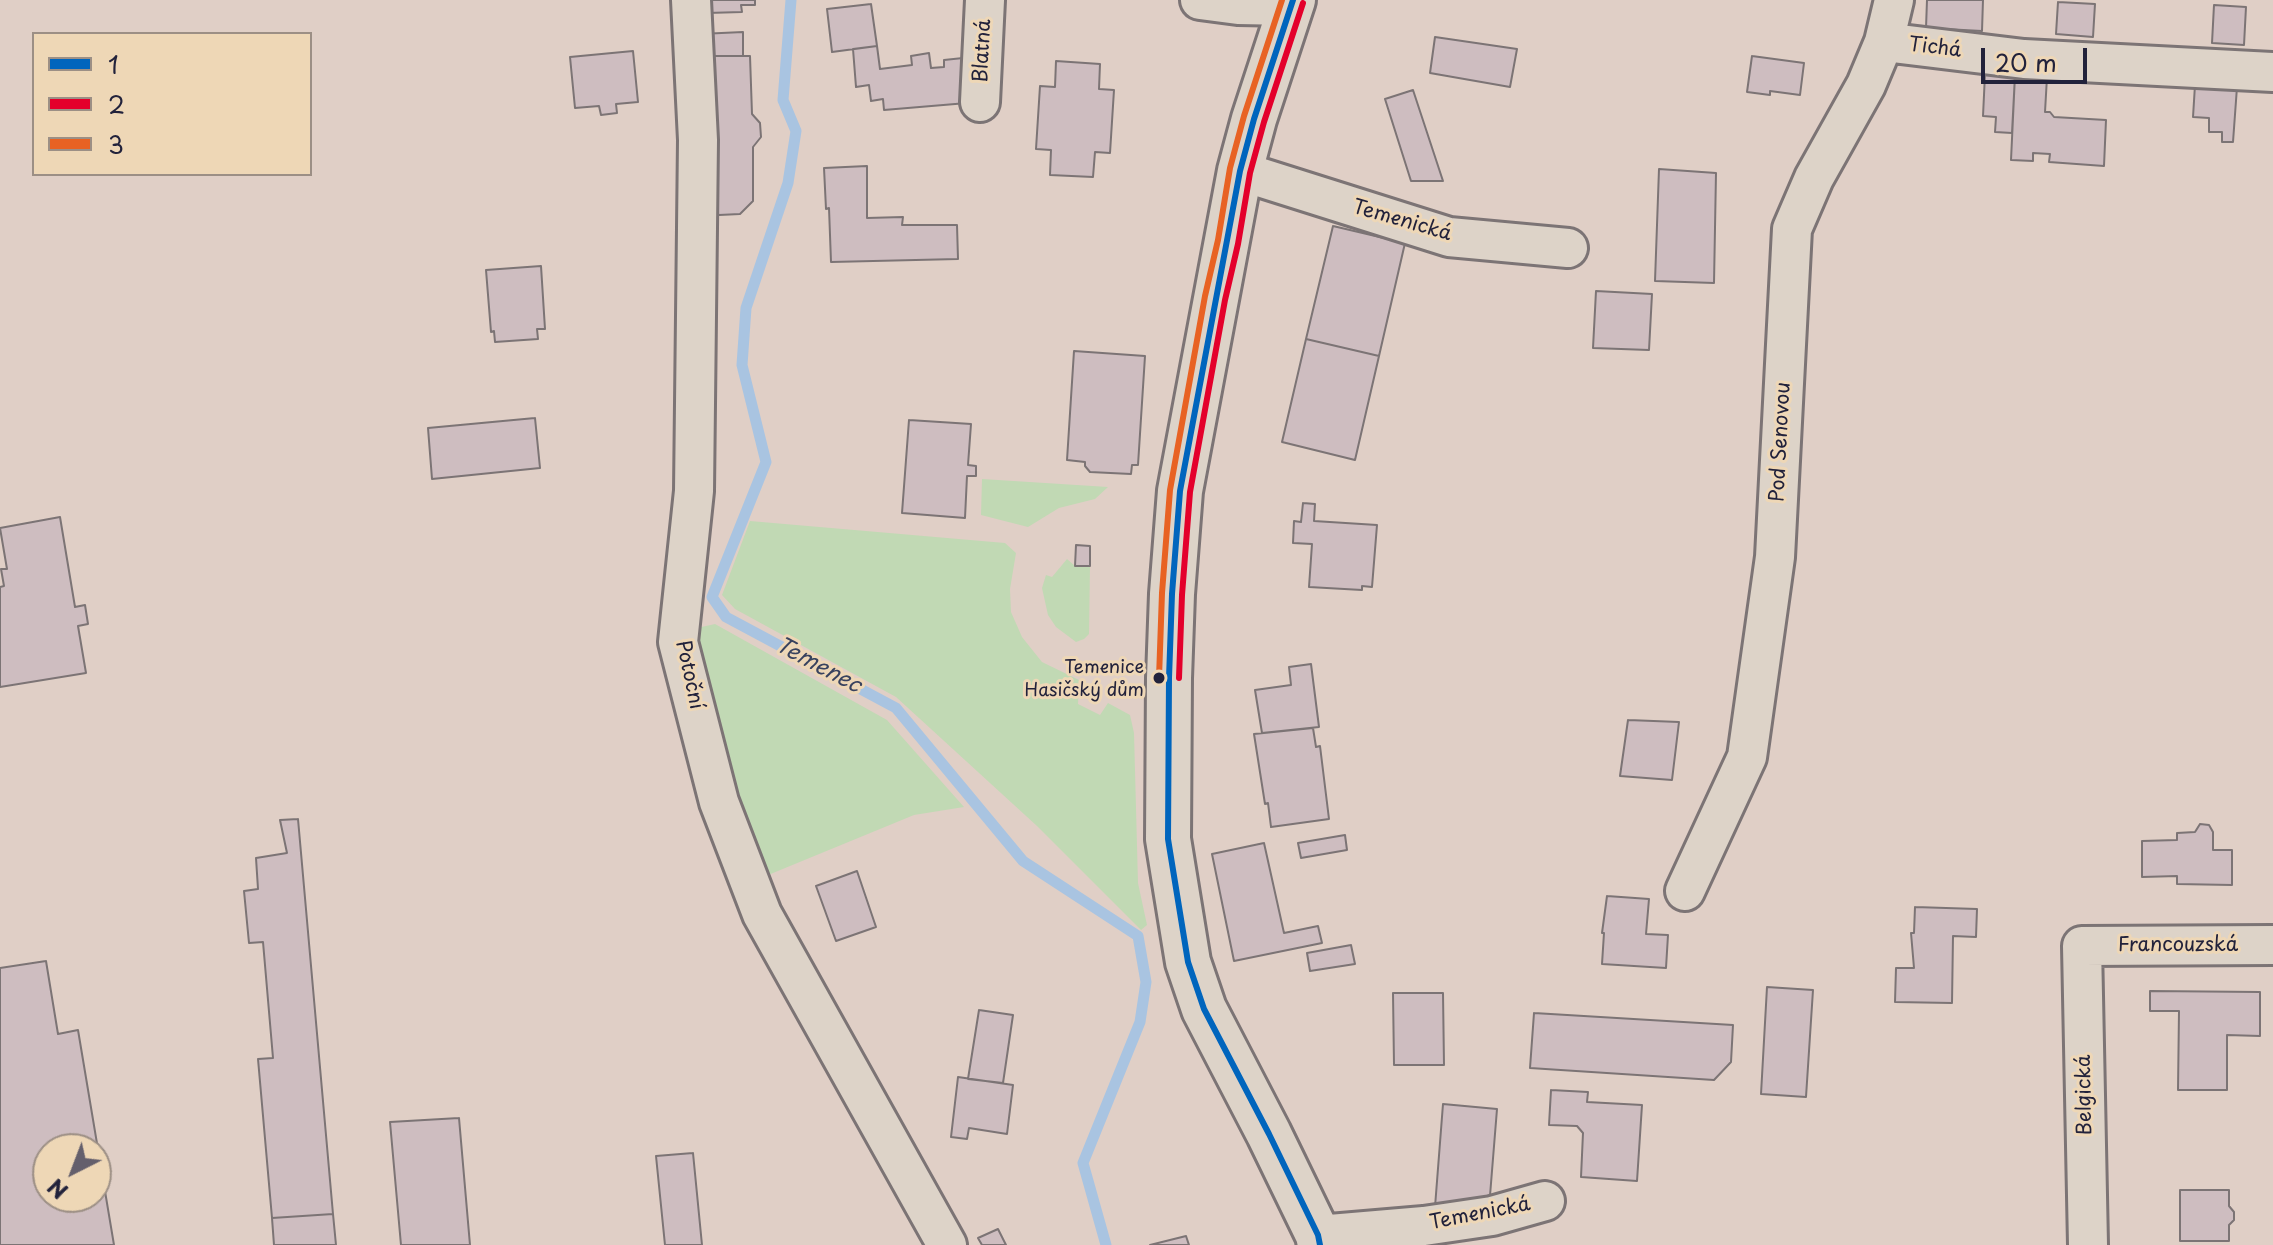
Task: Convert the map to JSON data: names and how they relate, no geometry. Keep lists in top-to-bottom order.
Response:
{
  "streets": {
    "street": [
      "Tichá",
      "Blatná",
      "Temenická",
      "Pod Senovou",
      "Potoční",
      "Francouzská",
      "Belgická"
    ]
  },
  "crossings": [
    ["Tichá", "Pod Senovou"],
    ["Francouzská", "Belgická"]
  ],
  "water": ["Temenec"],
  "places": ["Temenice Hasičský dům"],
  "lines": ["transit line 1", "transit line 3", "transit line 2"],
  "legend": ["1", "2", "3"],
  "scale_bar": "20 m",
  "north": "bottom left"
}
